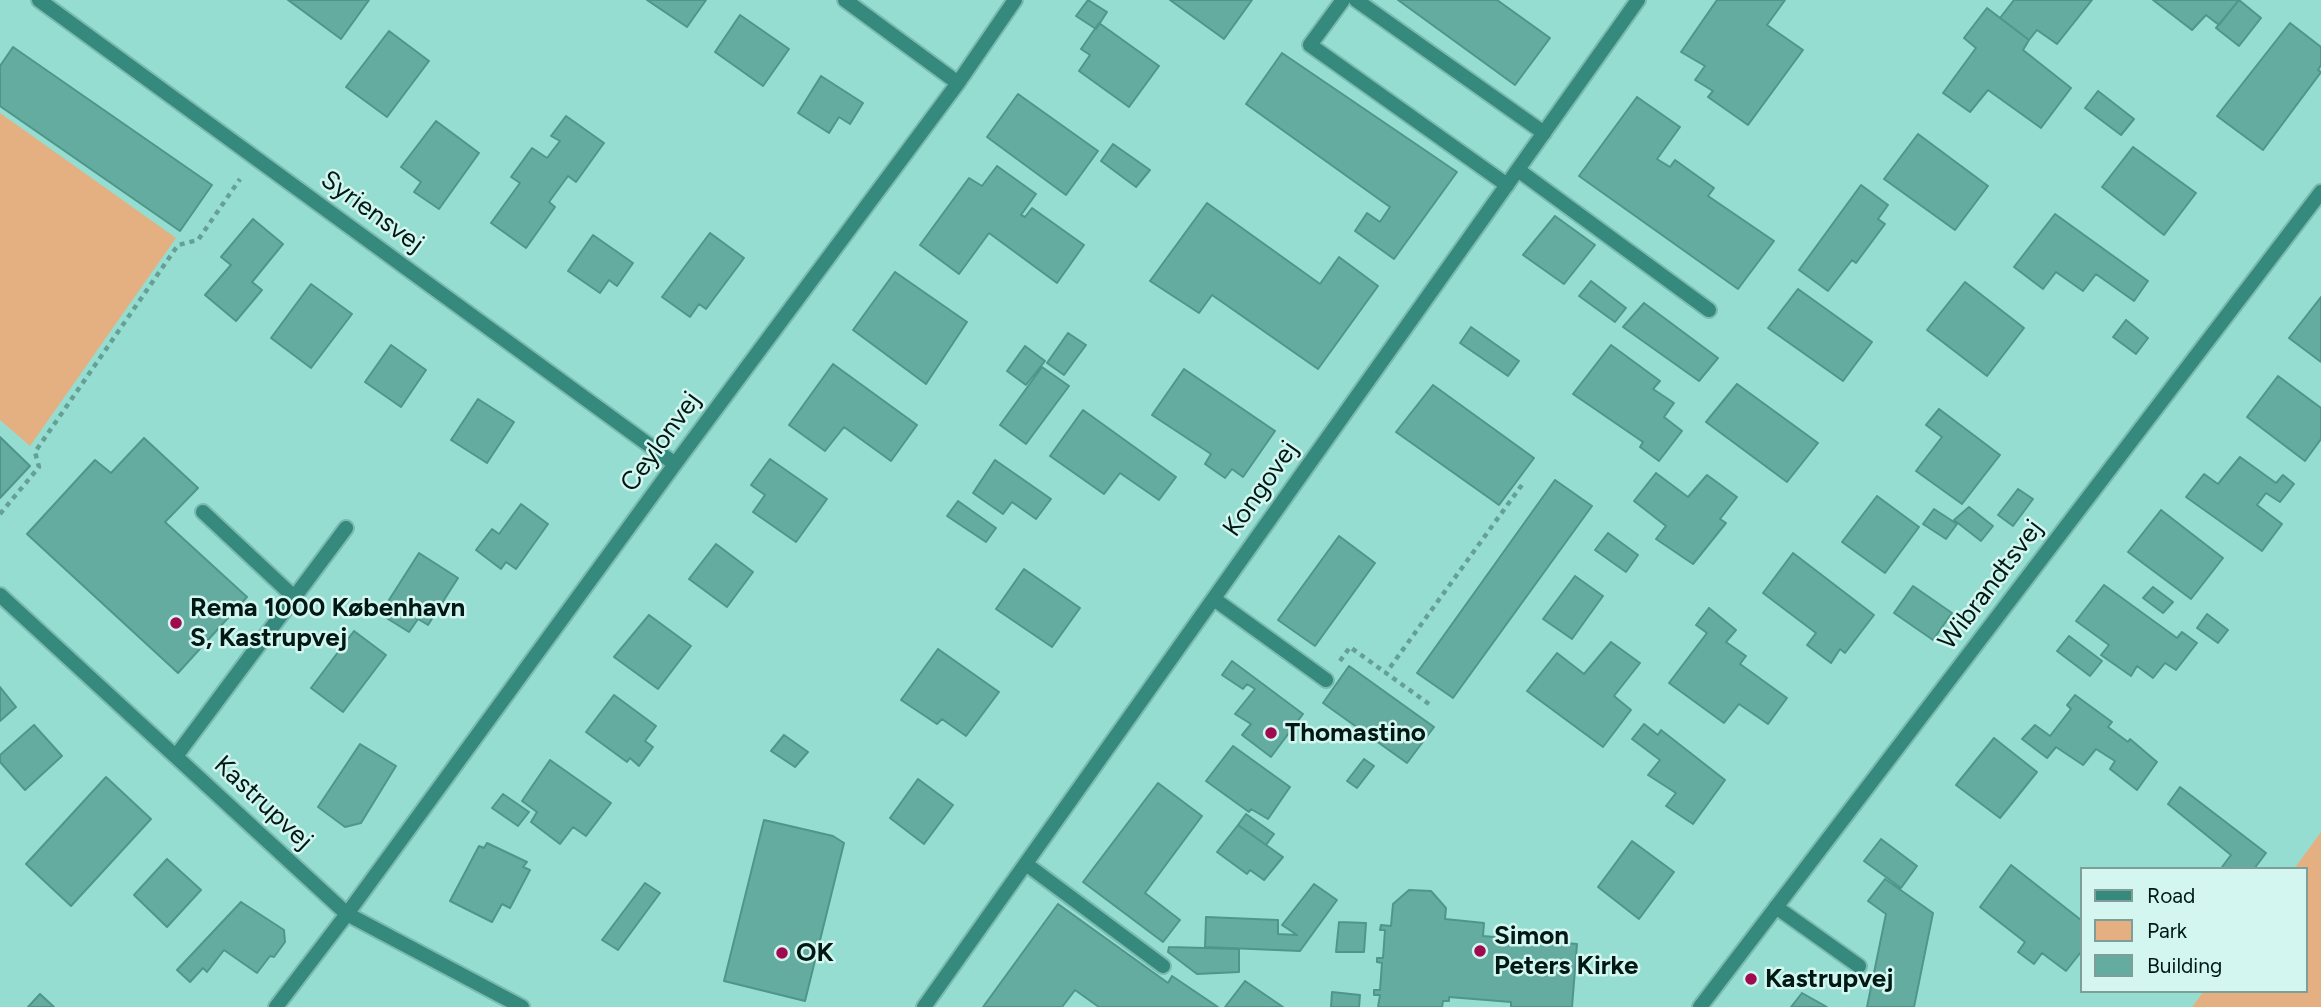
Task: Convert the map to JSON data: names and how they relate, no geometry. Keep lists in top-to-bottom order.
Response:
{
  "streets": {
    "street": [
      "Syriensvej",
      "Ceylonvej",
      "Kongovej",
      "Wibrandtsvej",
      "Kastrupvej"
    ]
  },
  "crossings": [
    ["Syriensvej", "Ceylonvej"],
    ["Ceylonvej", "Kastrupvej"]
  ],
  "places": [
    "Rema 1000 København S, Kastrupvej",
    "Thomastino",
    "Simon Peters Kirke",
    "OK",
    "Kastrupvej"
  ],
  "legend": ["Road", "Park", "Building"]
}
